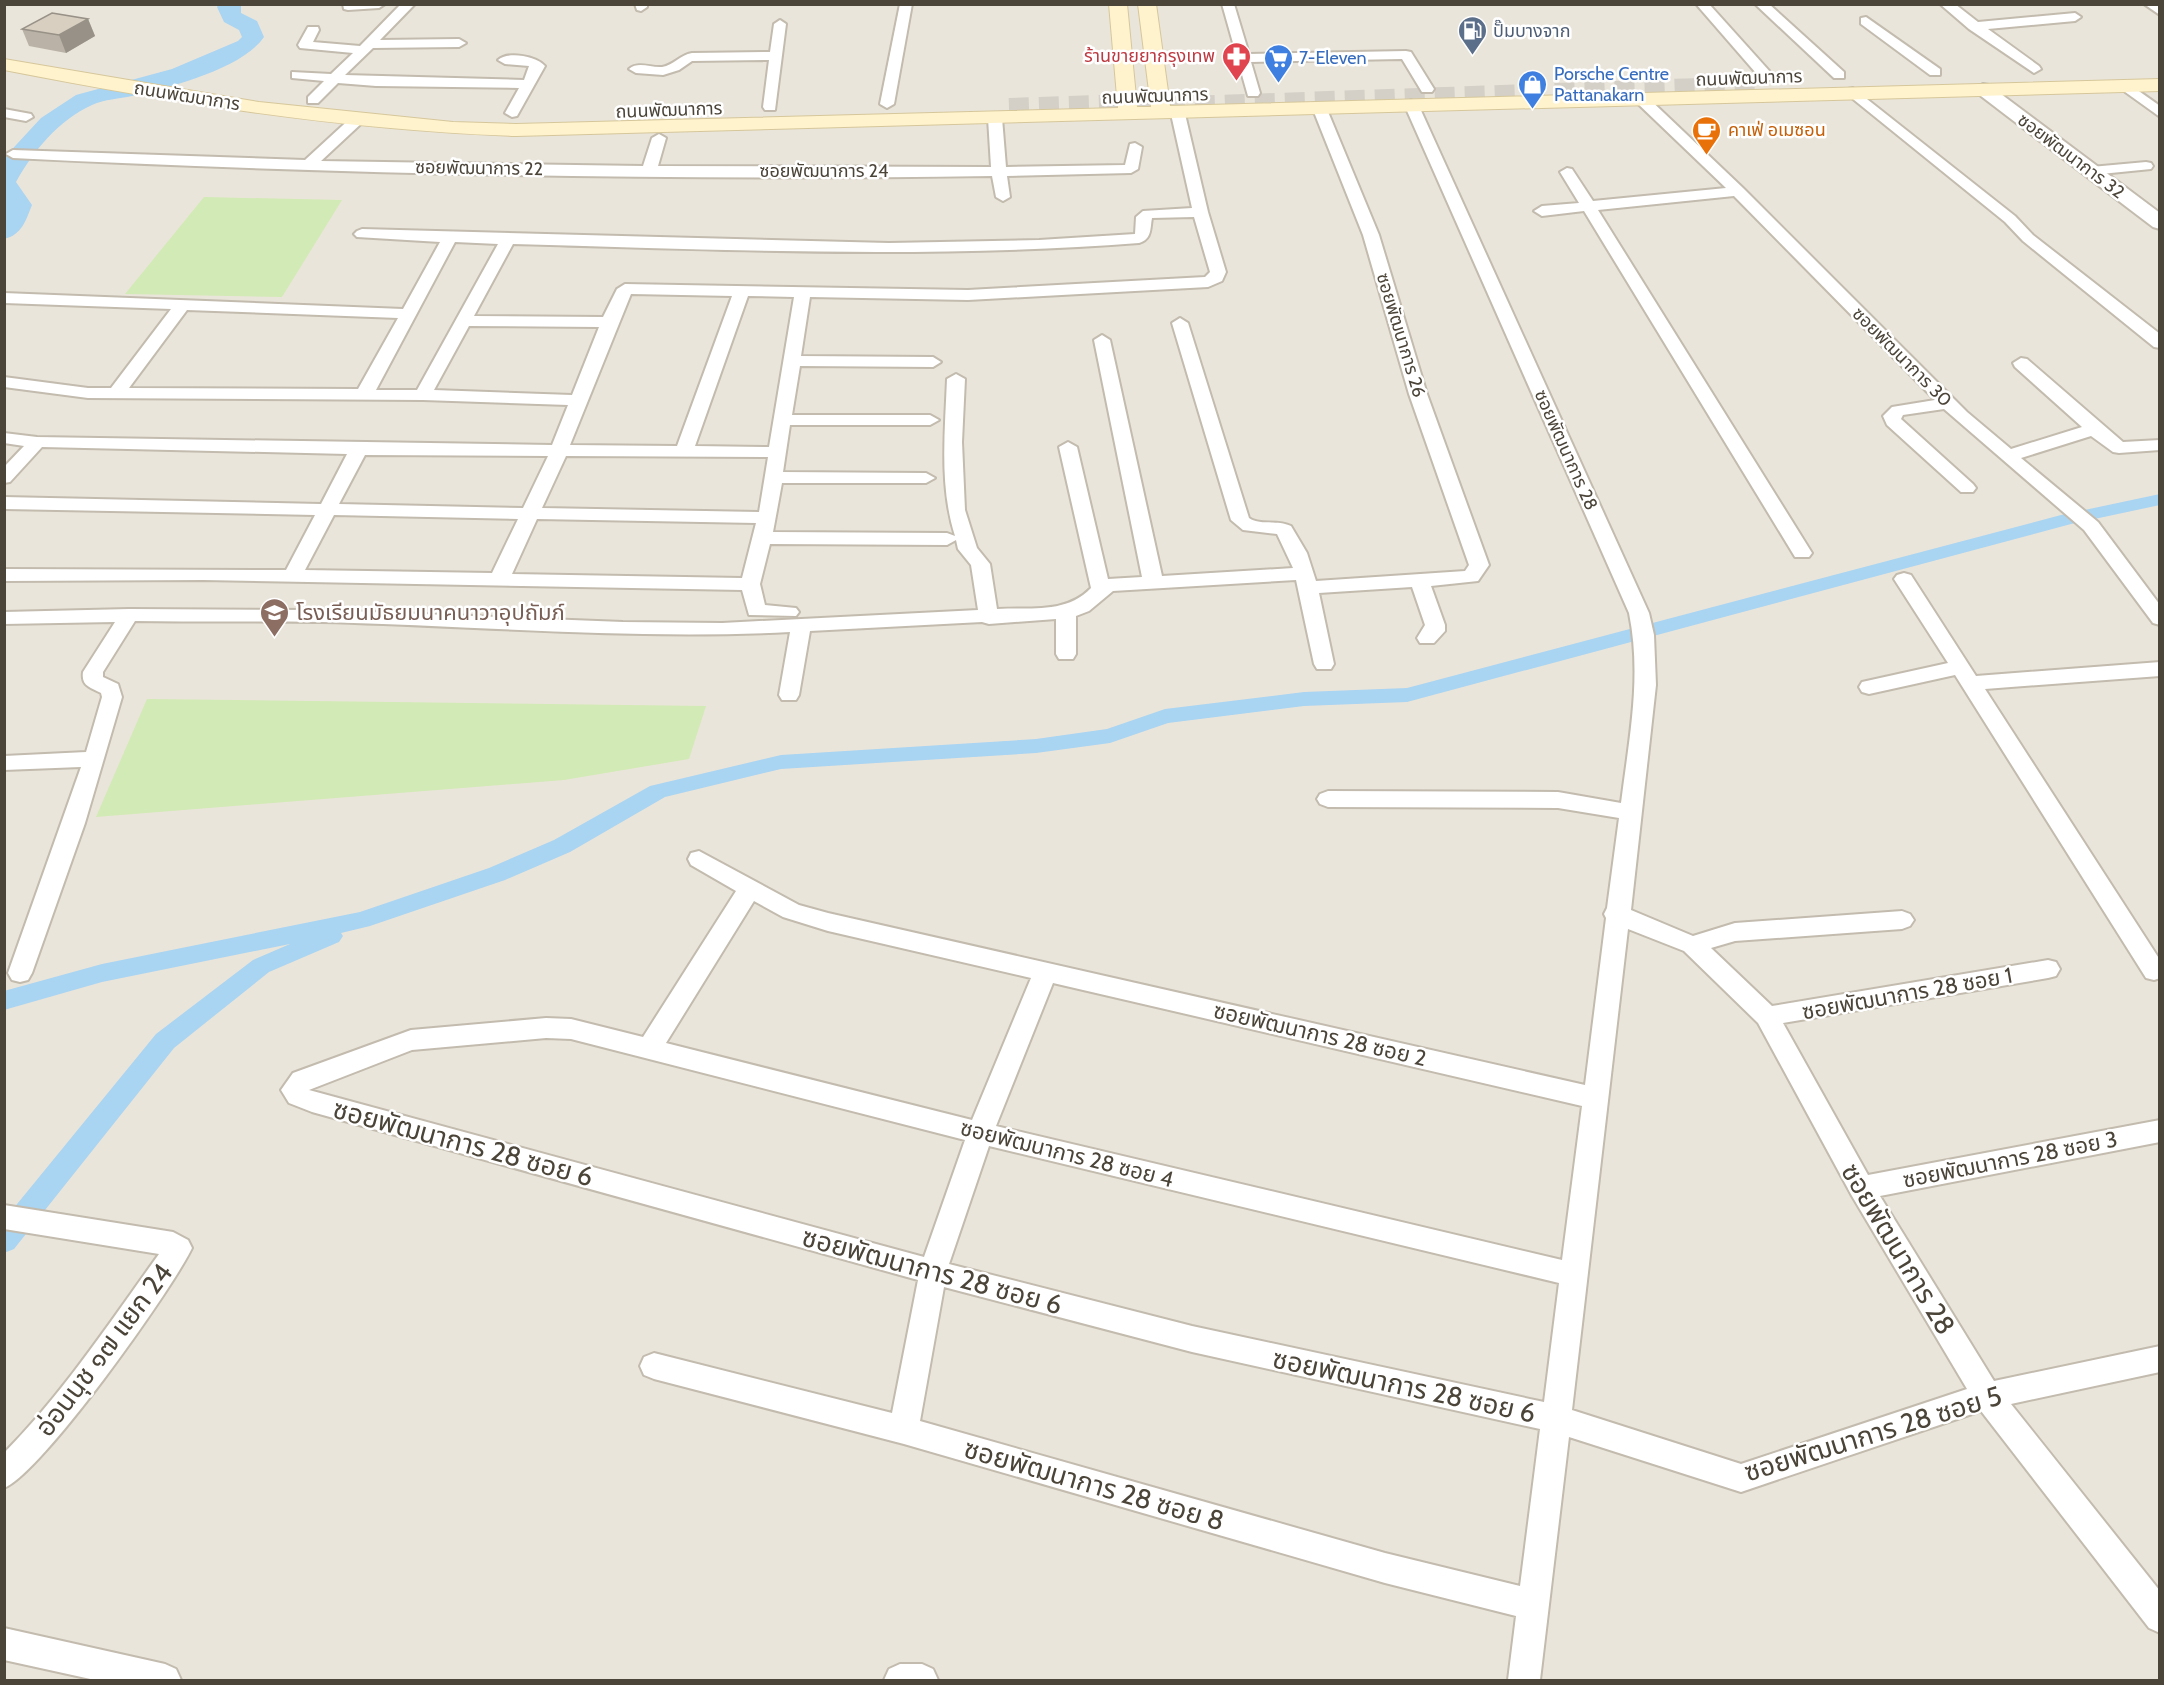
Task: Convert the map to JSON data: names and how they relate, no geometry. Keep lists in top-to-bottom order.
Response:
{
  "streets": {
    "main road": ["ถนนพัฒนาการ"],
    "street": [
      "ซอยพัฒนาการ 32",
      "ซอยพัฒนาการ 22",
      "ซอยพัฒนาการ 24",
      "ซอยพัฒนาการ 26",
      "ซอยพัฒนาการ 30",
      "ซอยพัฒนาการ 28",
      "ซอยพัฒนาการ 28 ซอย 1",
      "ซอยพัฒนาการ 28 ซอย 2",
      "ซอยพัฒนาการ 28 ซอย 6",
      "ซอยพัฒนาการ 28 ซอย 4",
      "ซอยพัฒนาการ 28 ซอย 3",
      "อ่อนนุช ๑๗ แยก 24",
      "ซอยพัฒนาการ 28 ซอย 5",
      "ซอยพัฒนาการ 28 ซอย 8"
    ]
  },
  "crossings": [
    ["ถนนพัฒนาการ", "ซอยพัฒนาการ 32"],
    ["ถนนพัฒนาการ", "ซอยพัฒนาการ 26"],
    ["ถนนพัฒนาการ", "ซอยพัฒนาการ 30"],
    ["ถนนพัฒนาการ", "ซอยพัฒนาการ 28"],
    ["ซอยพัฒนาการ 22", "ซอยพัฒนาการ 24"],
    ["ซอยพัฒนาการ 28", "ซอยพัฒนาการ 28 ซอย 1"],
    ["ซอยพัฒนาการ 28", "ซอยพัฒนาการ 28 ซอย 2"],
    ["ซอยพัฒนาการ 28", "ซอยพัฒนาการ 28 ซอย 6"],
    ["ซอยพัฒนาการ 28", "ซอยพัฒนาการ 28 ซอย 4"],
    ["ซอยพัฒนาการ 28", "ซอยพัฒนาการ 28 ซอย 3"],
    ["ซอยพัฒนาการ 28", "ซอยพัฒนาการ 28 ซอย 5"],
    ["ซอยพัฒนาการ 28", "ซอยพัฒนาการ 28 ซอย 8"],
    ["ซอยพัฒนาการ 28 ซอย 6", "ซอยพัฒนาการ 28 ซอย 4"],
    ["ซอยพัฒนาการ 28 ซอย 6", "ซอยพัฒนาการ 28 ซอย 5"]
  ],
  "places": {
    "fuel station": ["ปั๊มบางจาก"],
    "pharmacy": ["ร้านขายยากรุงเทพ"],
    "supermarket": ["7-Eleven"],
    "shop": ["Porsche Centre Pattanakarn"],
    "cafe": ["คาเฟ่ อเมซอน"],
    "school or university": ["โรงเรียนมัธยมนาคนาวาอุปถัมภ์"]
  }
}
